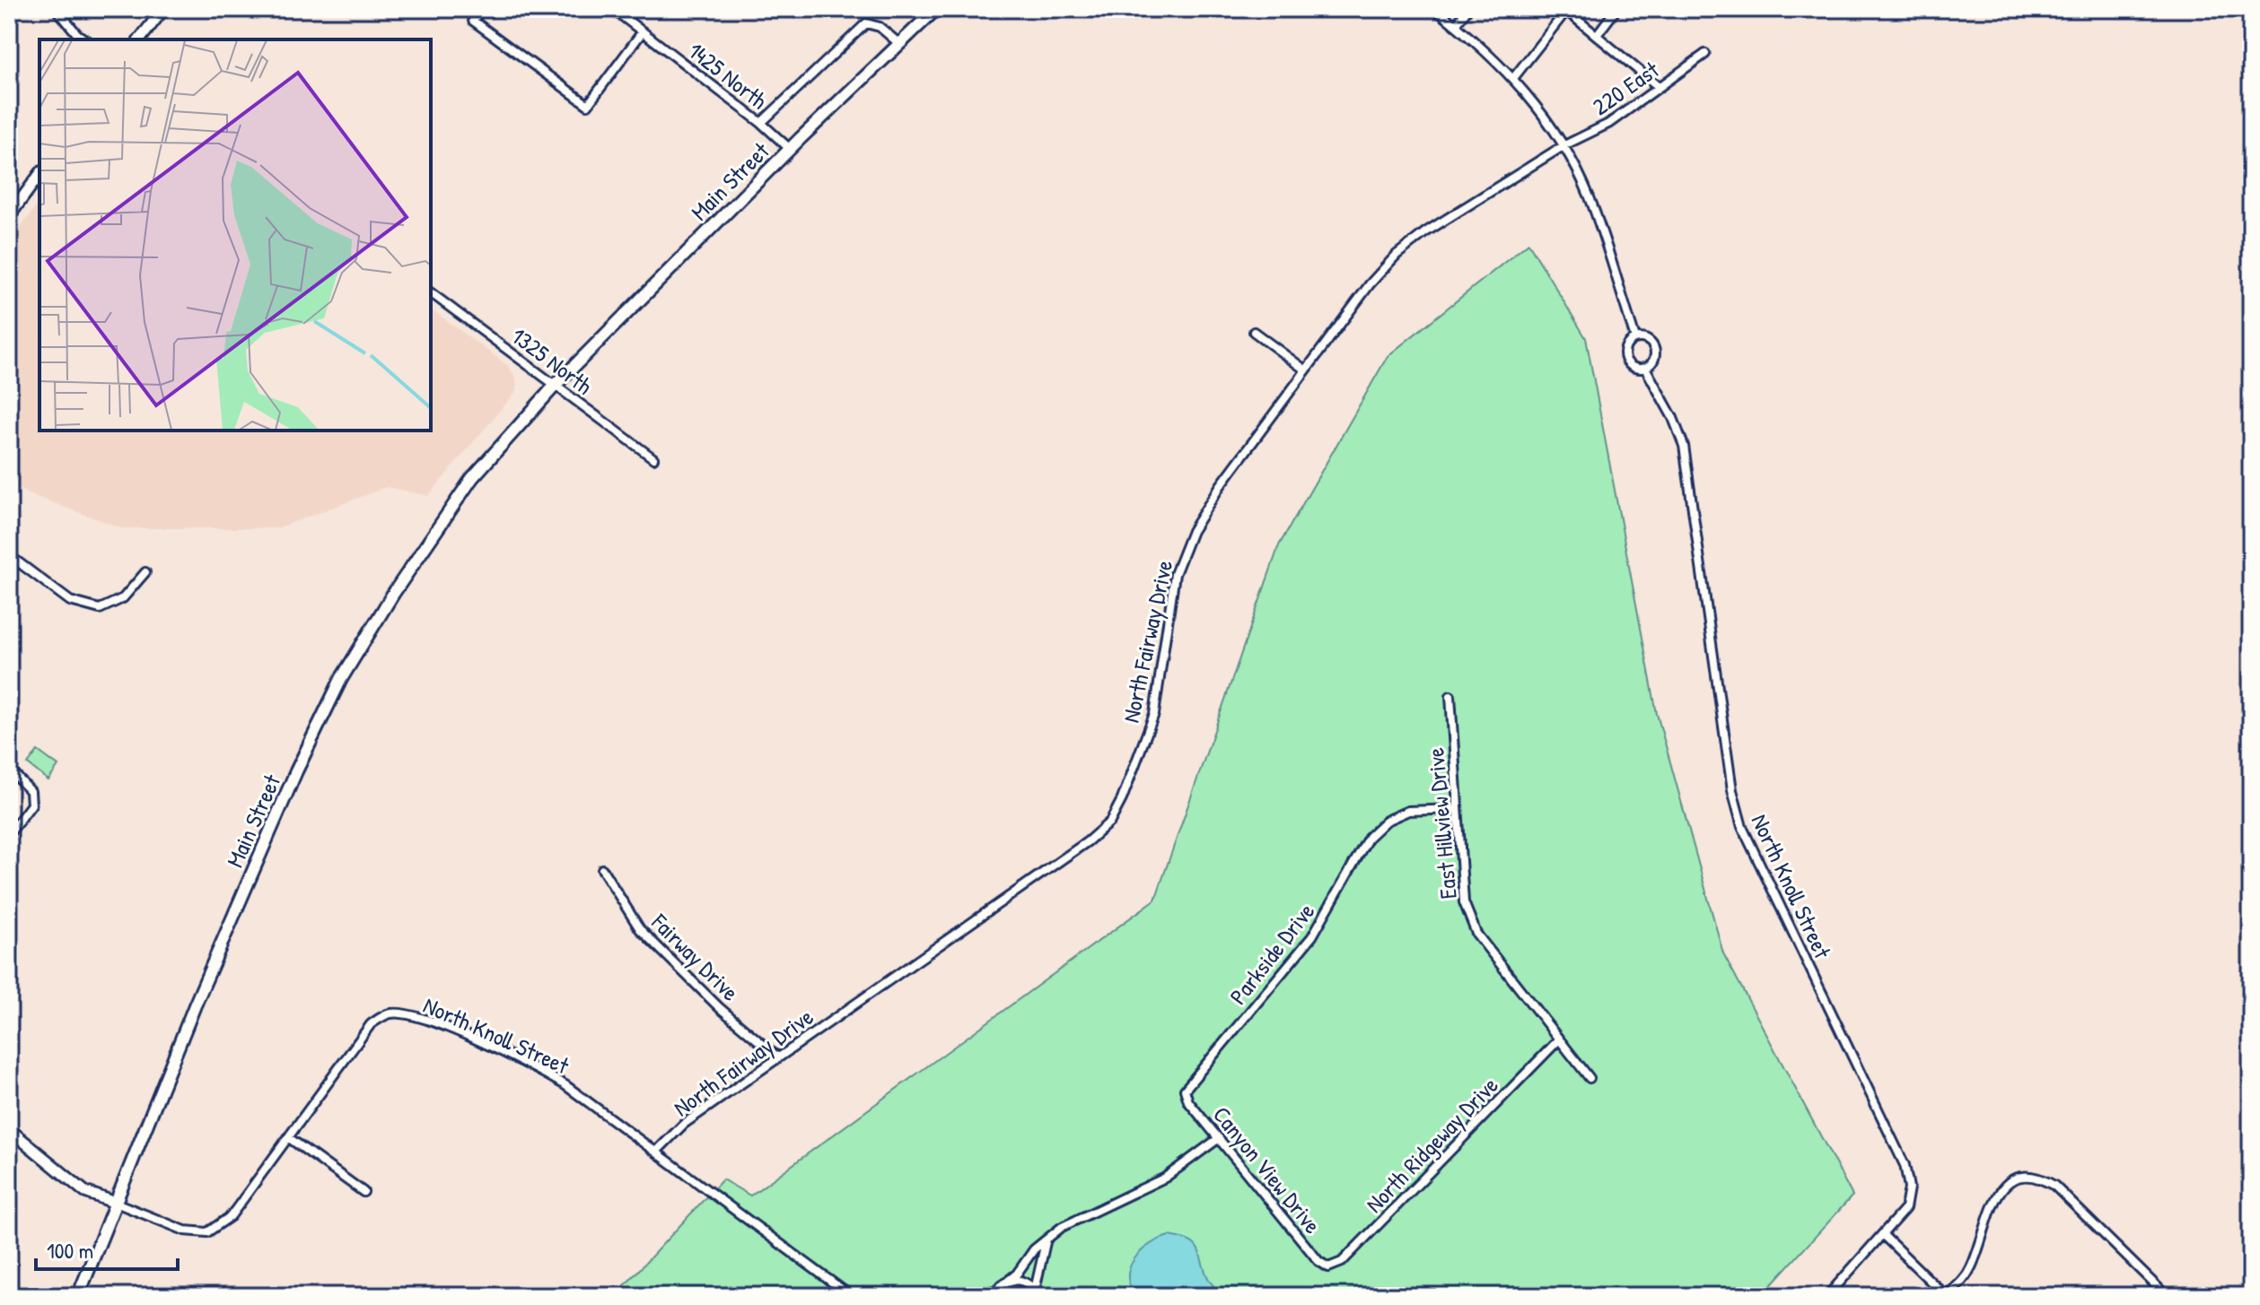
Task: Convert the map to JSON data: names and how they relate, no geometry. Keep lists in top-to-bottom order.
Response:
{
  "streets": {
    "main road": ["Main Street"],
    "street": [
      "1425 North",
      "220 East",
      "1325 North",
      "North Fairway Drive",
      "East Hillview Drive",
      "North Knoll Street",
      "Parkside Drive",
      "Fairway Drive",
      "North Ridgeway Drive",
      "Canyon View Drive"
    ]
  },
  "crossings": [
    ["1425 North", "Main Street"],
    ["220 East", "North Fairway Drive"],
    ["220 East", "North Knoll Street"],
    ["Main Street", "1325 North"],
    ["Main Street", "North Knoll Street"],
    ["North Fairway Drive", "North Knoll Street"],
    ["North Fairway Drive", "Fairway Drive"],
    ["East Hillview Drive", "Parkside Drive"],
    ["East Hillview Drive", "North Ridgeway Drive"],
    ["Parkside Drive", "Canyon View Drive"],
    ["North Ridgeway Drive", "Canyon View Drive"]
  ],
  "scale_bar": "100 m"
}
